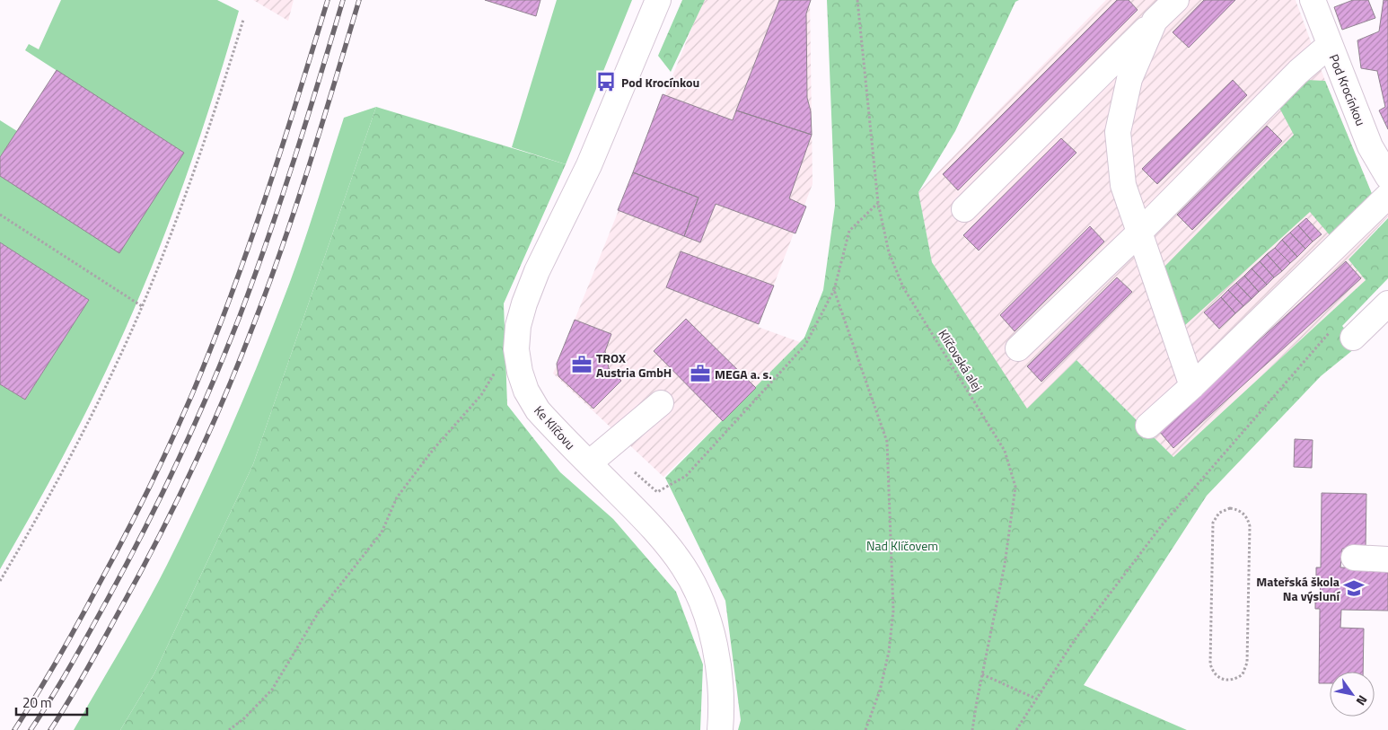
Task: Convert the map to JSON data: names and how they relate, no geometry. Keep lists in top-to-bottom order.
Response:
{
  "streets": {
    "street": ["Pod Krocínkou", "Ke Klíčovu"],
    "path": ["Klíčovská alej"]
  },
  "parks": ["Nad Klíčovem"],
  "places": {
    "bus stop": ["Pod Krocínkou"],
    "office": ["TROX Austria GmbH", "MEGA a. s."],
    "school or university": ["Mateřská škola Na výsluní"]
  },
  "scale_bar": "20 m",
  "north": "bottom right"
}
